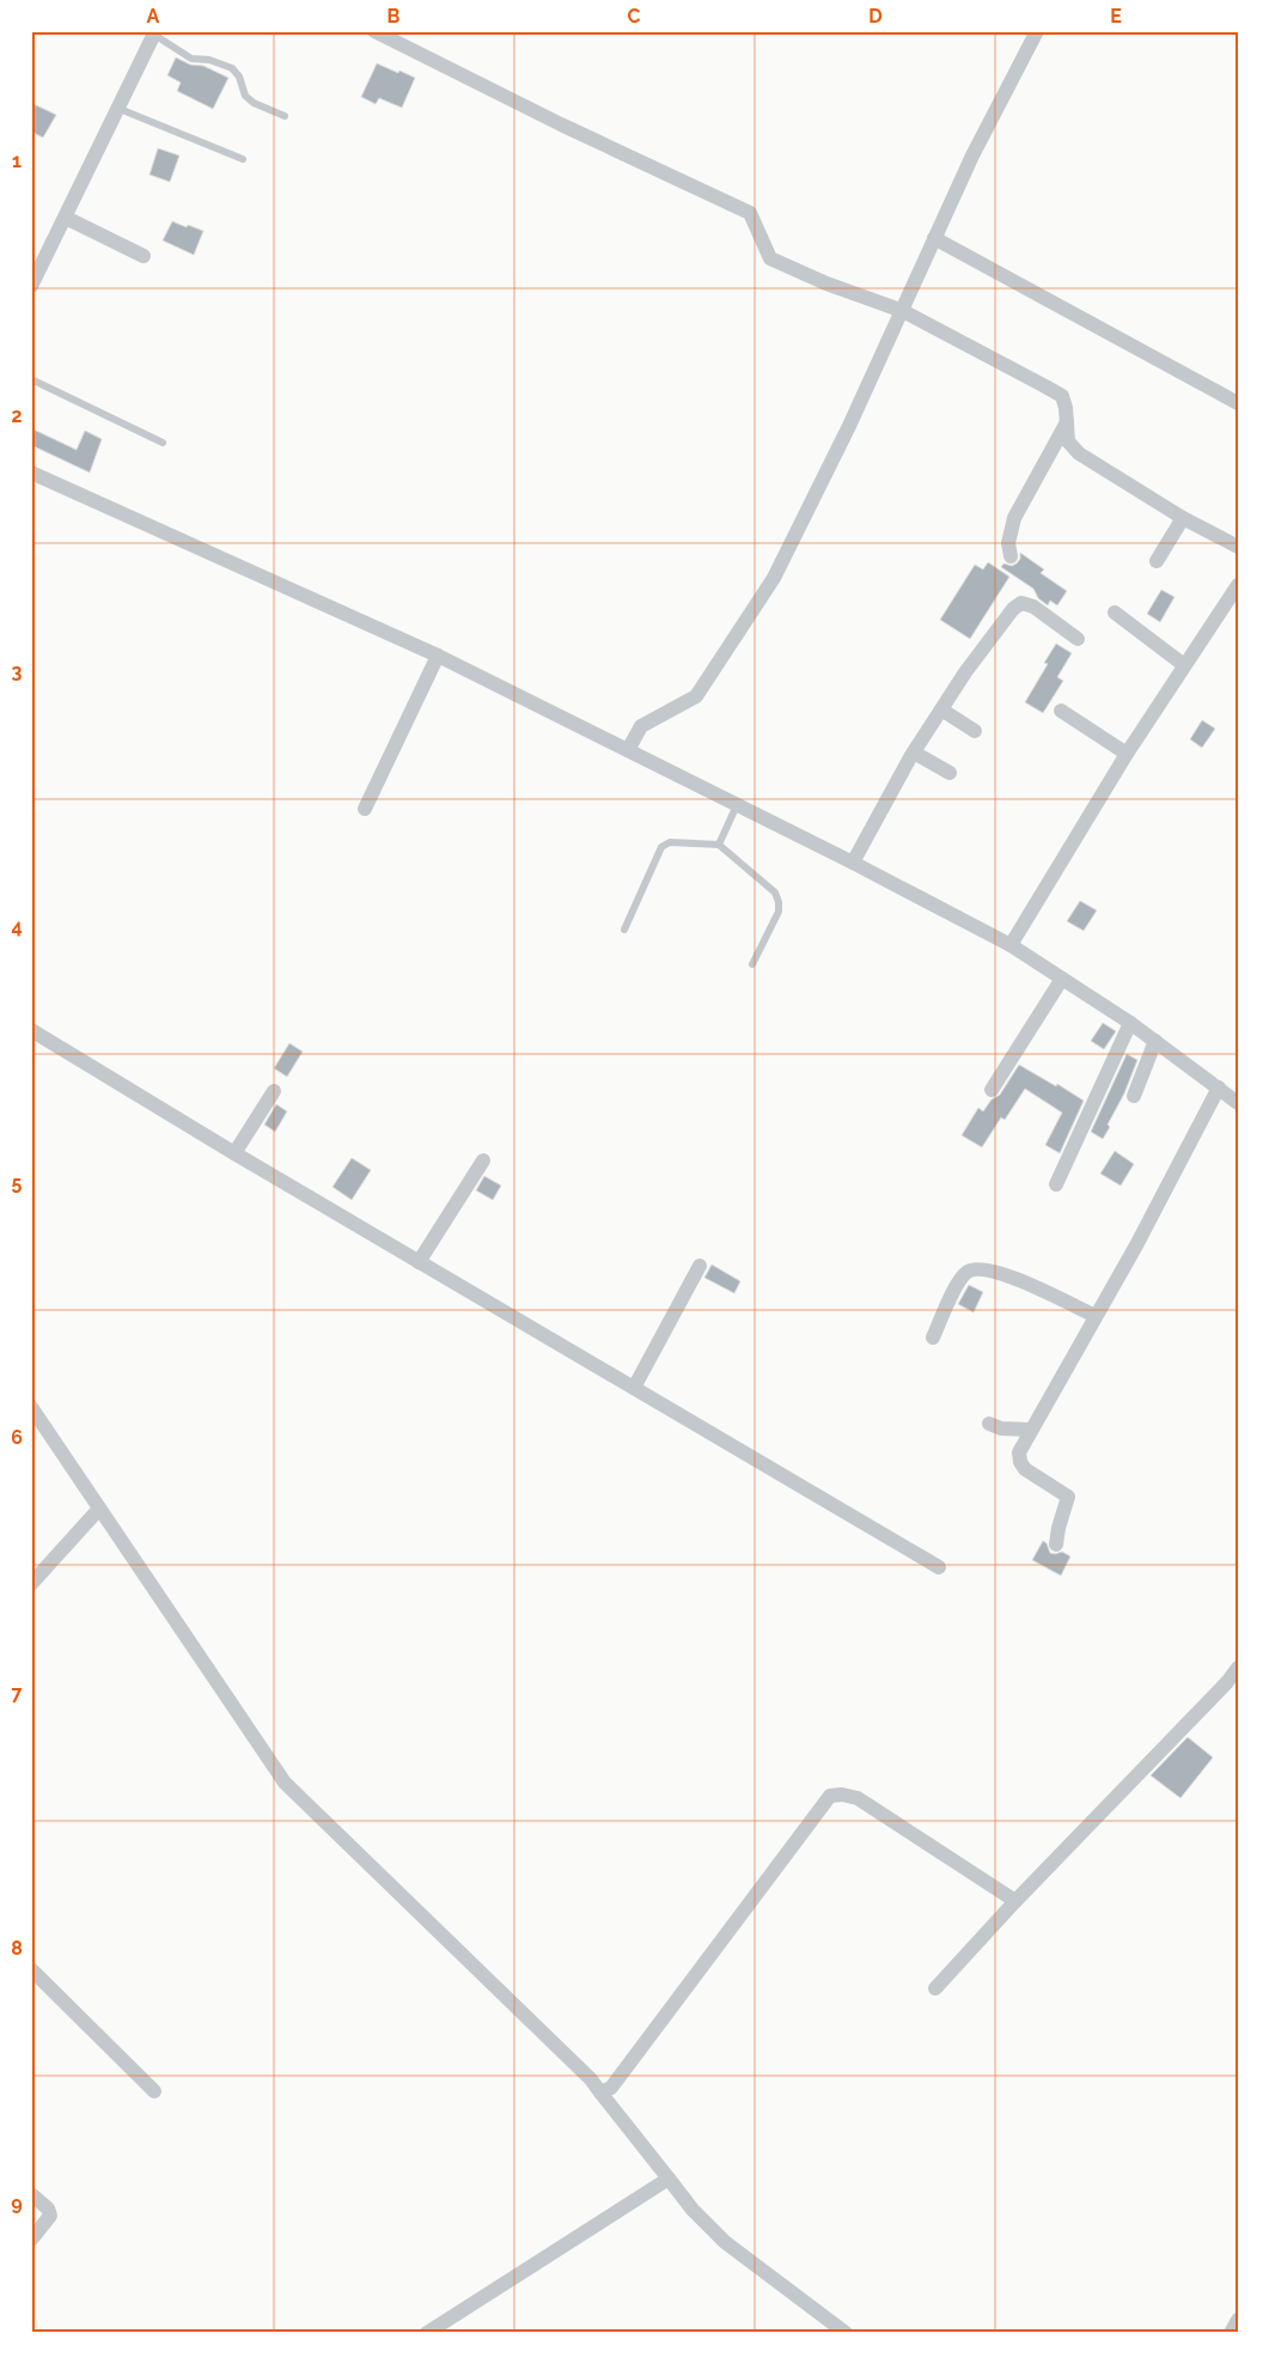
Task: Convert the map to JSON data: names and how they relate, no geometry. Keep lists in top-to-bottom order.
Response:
{
  "grid": {
    "columns": [
      "A",
      "B",
      "C",
      "D",
      "E"
    ],
    "rows": [
      "1",
      "2",
      "3",
      "4",
      "5",
      "6",
      "7",
      "8",
      "9"
    ]
  }
}
